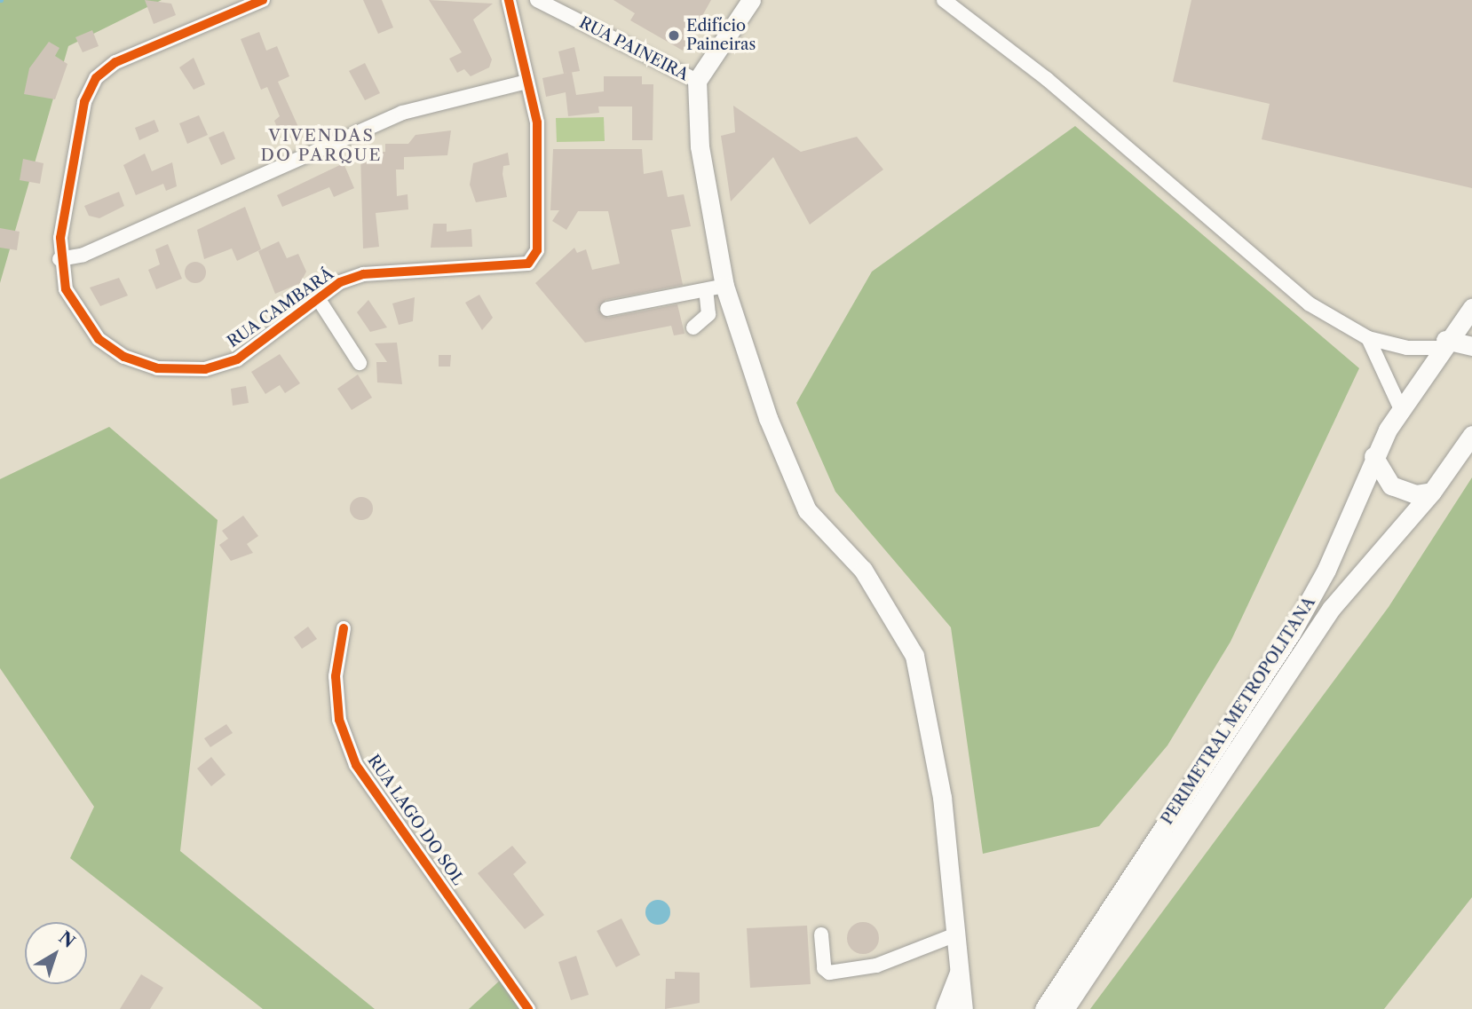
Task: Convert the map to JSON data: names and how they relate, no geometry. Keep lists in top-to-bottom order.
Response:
{
  "streets": {
    "main road": ["PERIMETRAL METROPOLITANA"],
    "street": ["RUA PAINEIRA", "RUA CAMBARÁ", "RUA LAGO DO SOL"]
  },
  "districts": ["VIVENDAS DO PARQUE"],
  "places": ["Edifício Paineiras"],
  "north": "top right"
}
